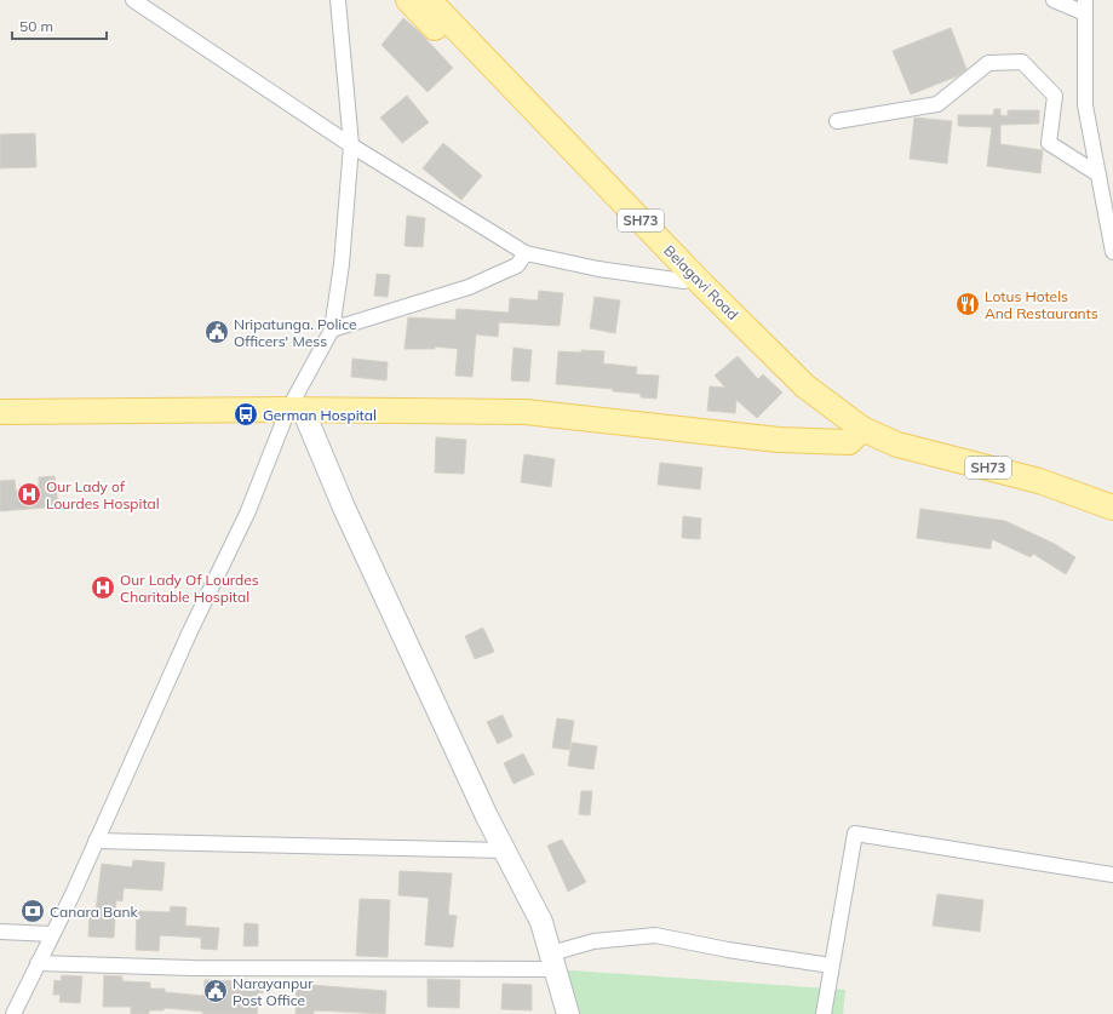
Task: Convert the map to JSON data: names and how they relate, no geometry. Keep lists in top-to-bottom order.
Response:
{
  "streets": {
    "main road": ["SH73", "Belagavi Road"]
  },
  "crossings": [
    ["SH73", "Belagavi Road"]
  ],
  "places": {
    "restaurant": ["Lotus Hotels And Restaurants"],
    "public building": ["Nripatunga. Police Officers' Mess", "Narayanpur Post Office"],
    "bus stop": ["German Hospital"],
    "hospital": ["Our Lady of Lourdes Hospital", "Our Lady Of Lourdes Charitable Hospital"],
    "bank": ["Canara Bank"]
  },
  "scale_bar": "50 m"
}
